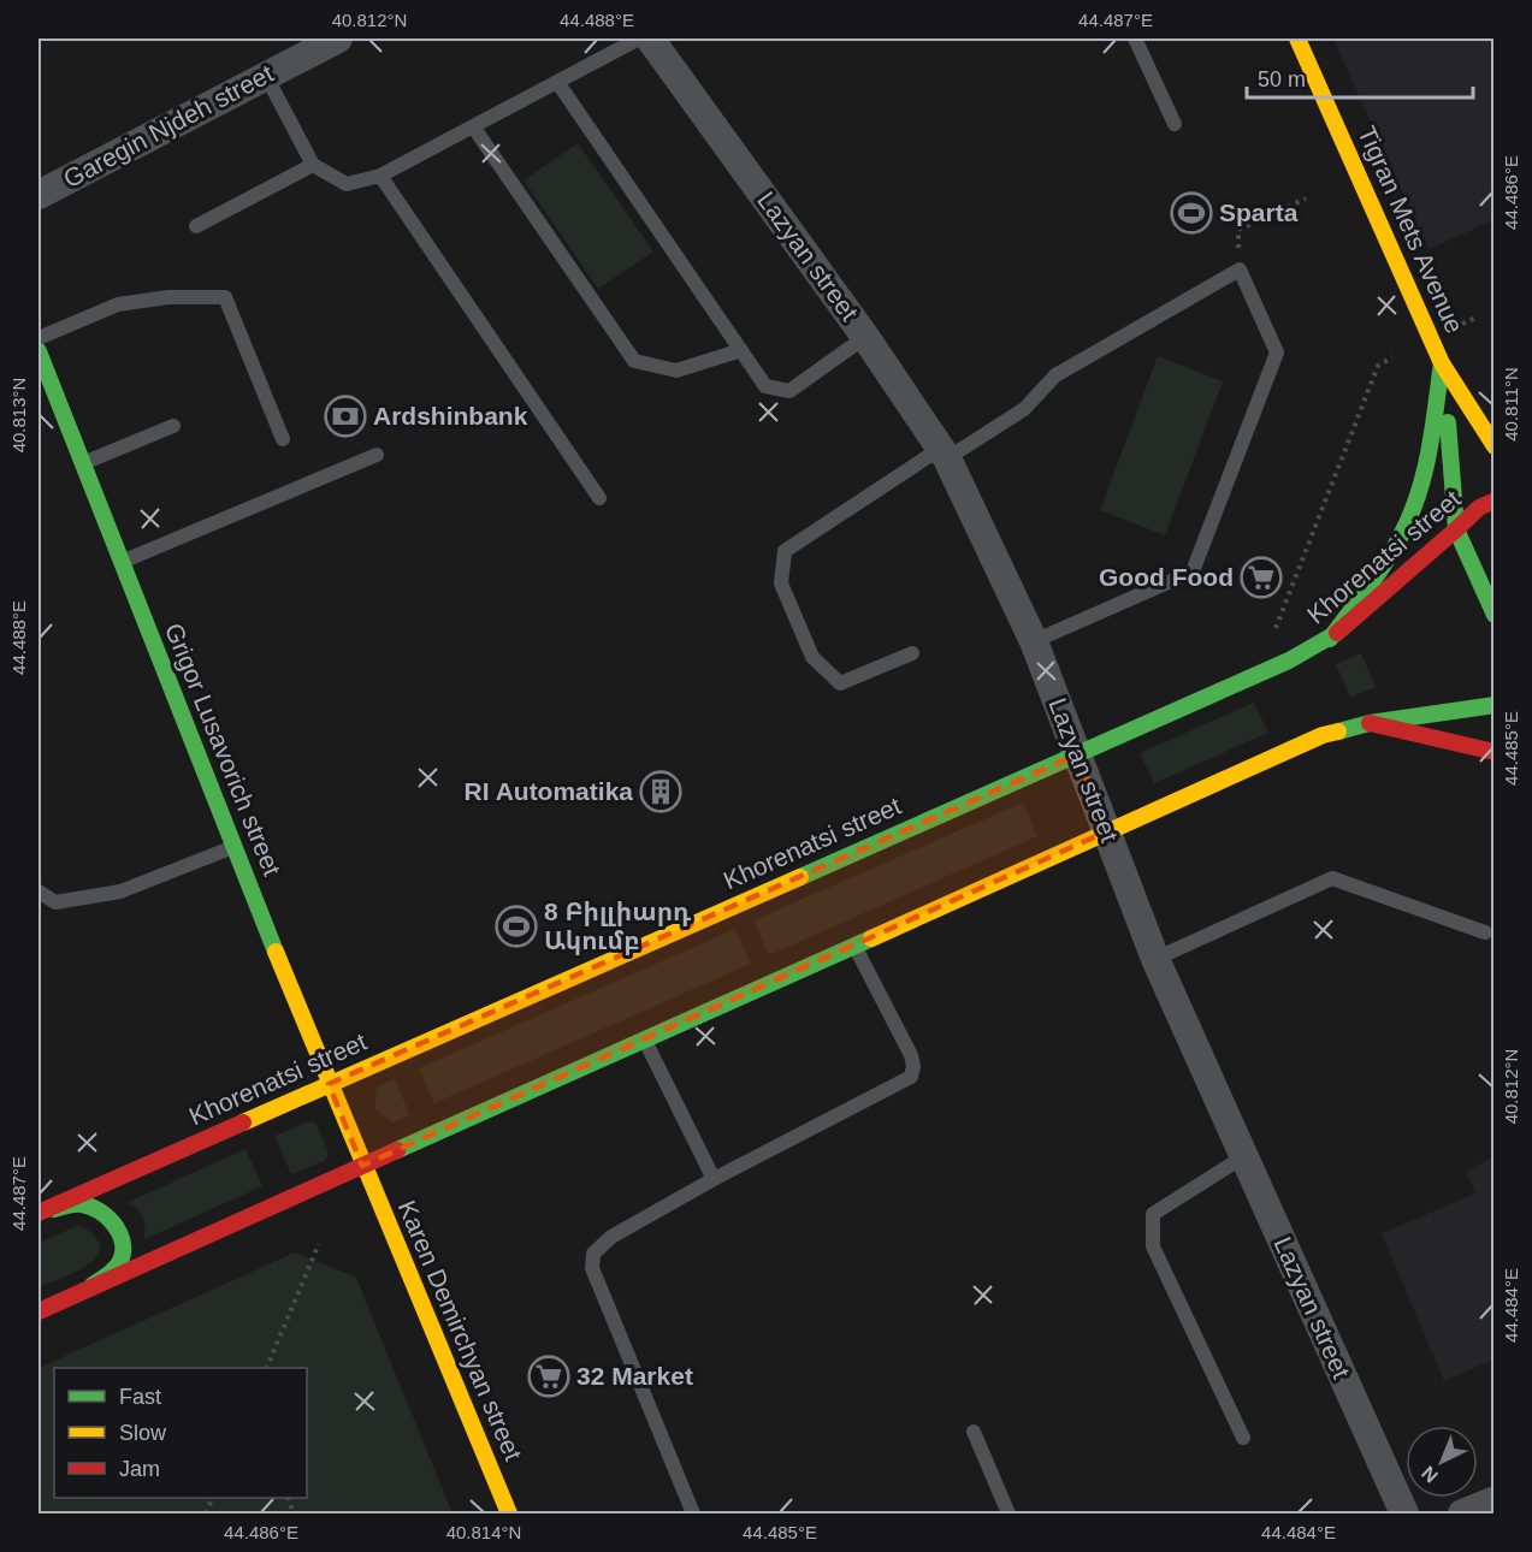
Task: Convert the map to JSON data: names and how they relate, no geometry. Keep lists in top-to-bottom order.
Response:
{
  "streets": {
    "street": [
      "Garegin Njdeh street",
      "Tigran Mets Avenue",
      "Lazyan street",
      "Khorenatsi street",
      "Grigor Lusavorich street",
      "Karen Demirchyan street"
    ]
  },
  "crossings": [
    ["Tigran Mets Avenue", "Khorenatsi street"],
    ["Lazyan street", "Khorenatsi street"],
    ["Khorenatsi street", "Grigor Lusavorich street"],
    ["Grigor Lusavorich street", "Karen Demirchyan street"]
  ],
  "places": {
    "sports": ["Sparta", "8 Բիլլիարդ Ակումբ"],
    "bank": ["Ardshinbank"],
    "supermarket": ["Good Food", "32 Market"],
    "building": ["RI Automatika"]
  },
  "legend": ["Fast", "Slow", "Jam"],
  "scale_bar": "50 m",
  "north": "bottom left",
  "coordinates": [
    "40.812°N",
    "44.488°E",
    "44.487°E",
    "44.486°E",
    "40.811°N",
    "40.813°N",
    "44.485°E",
    "44.484°E",
    "40.814°N"
  ]
}
